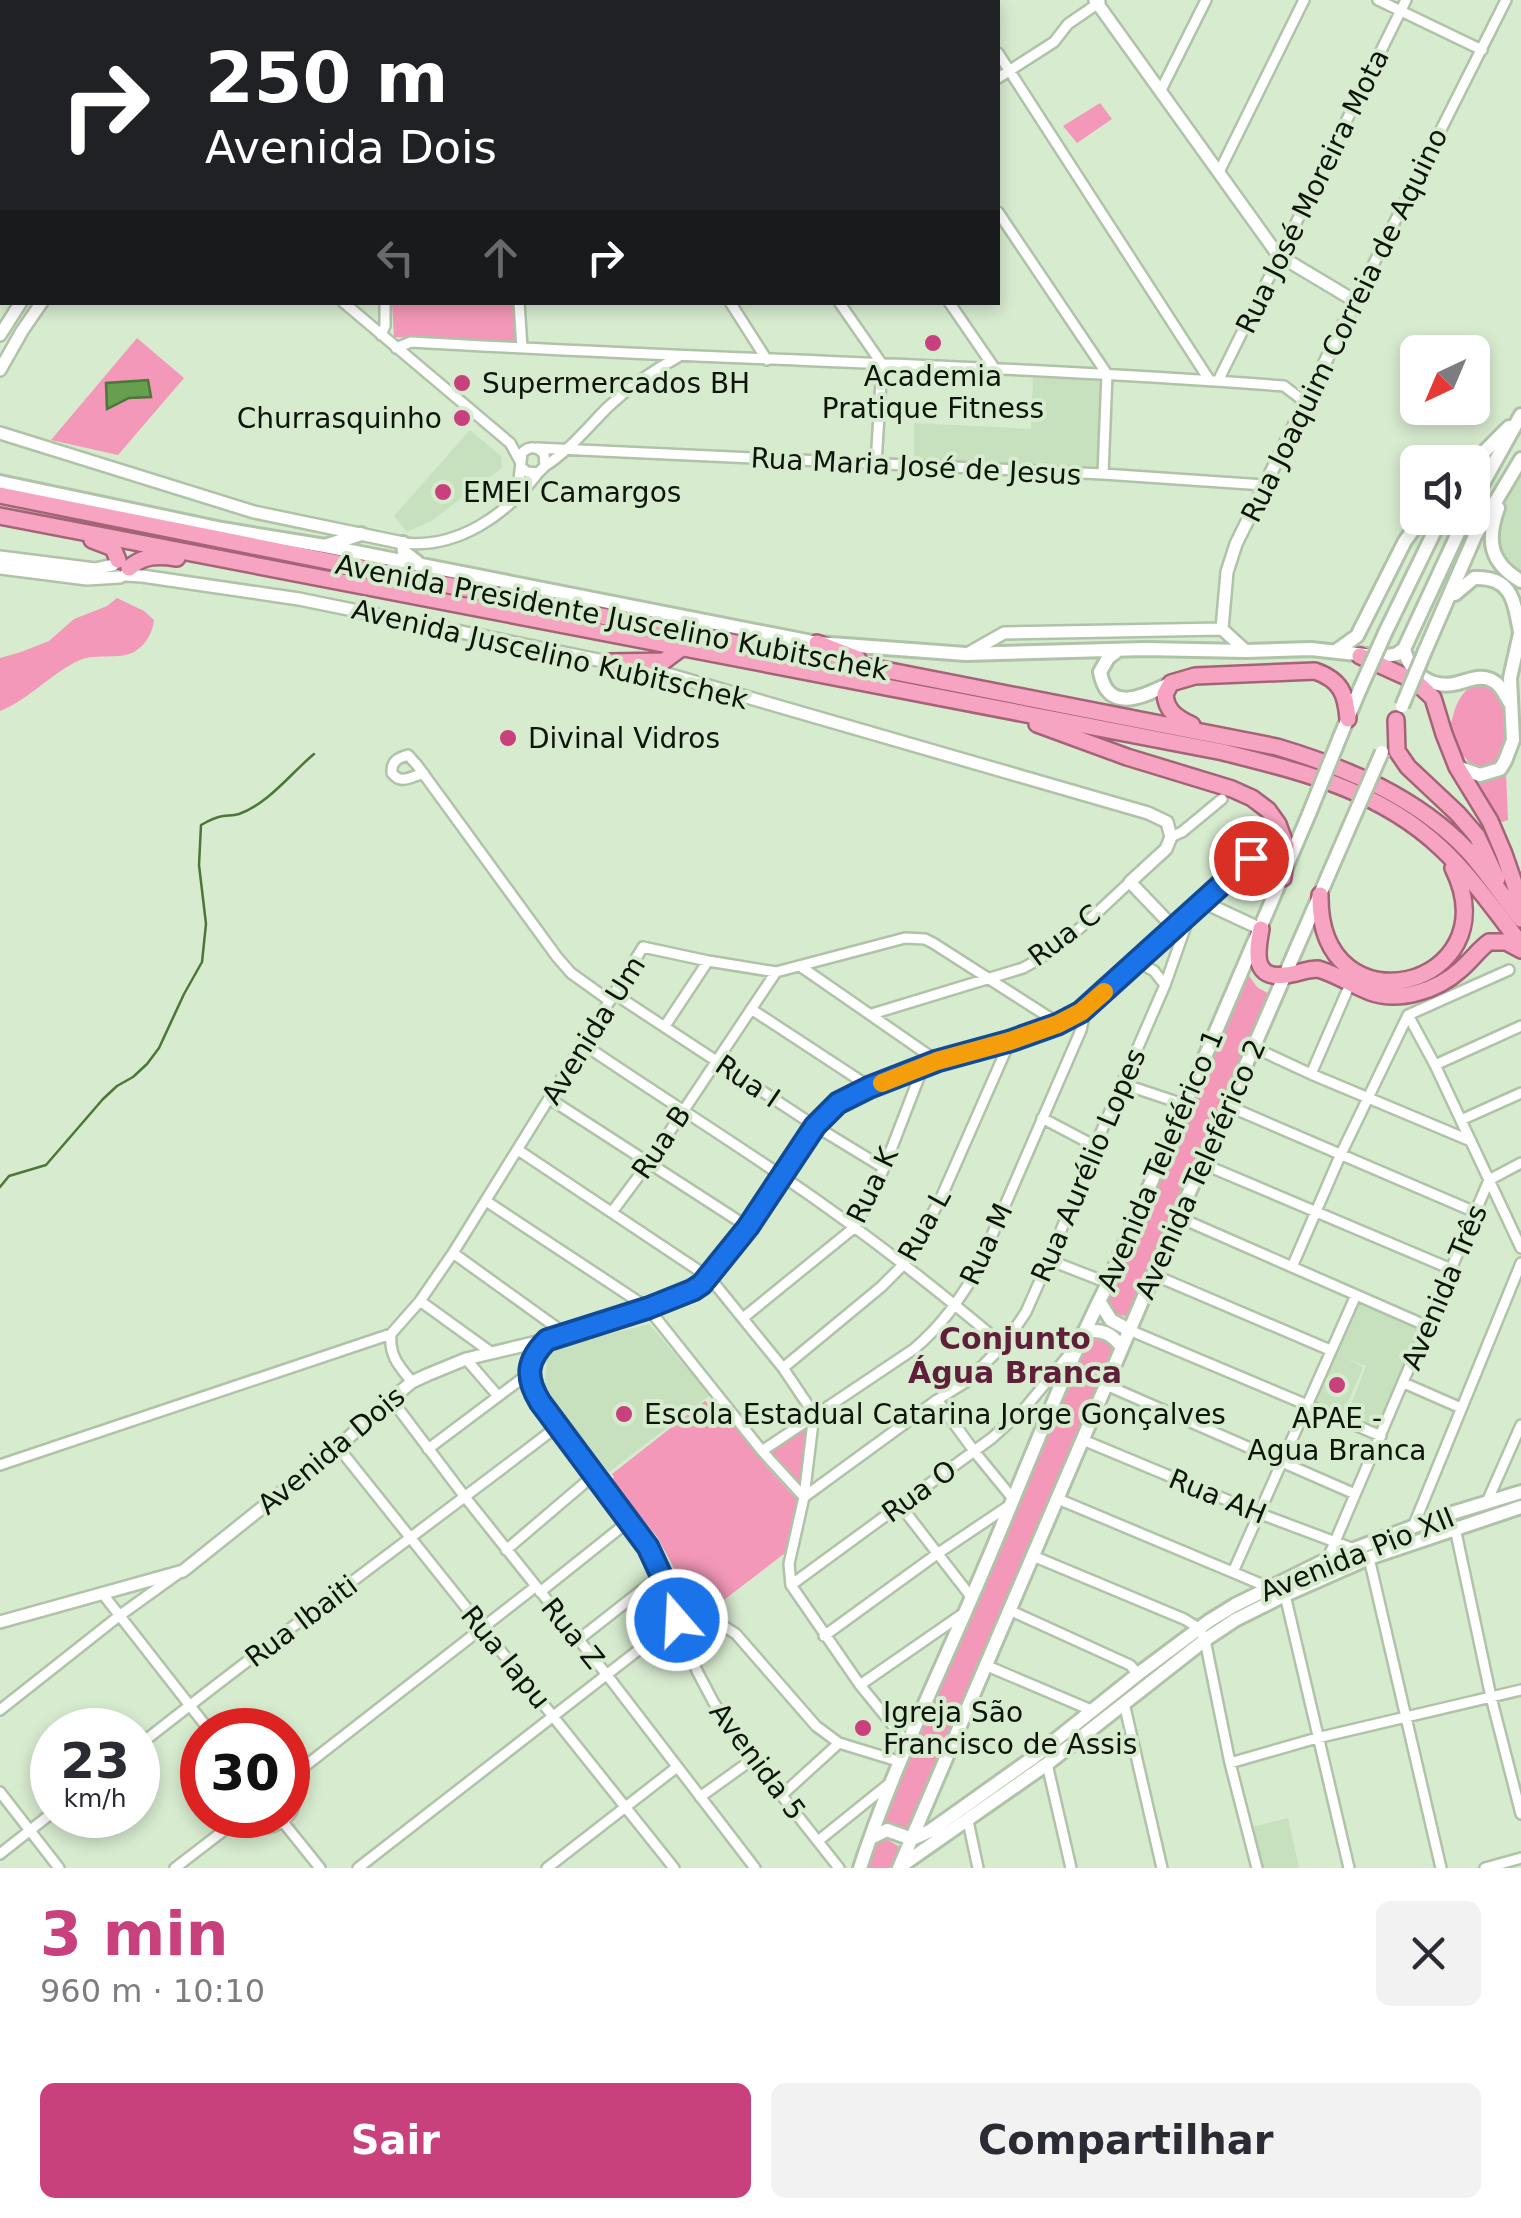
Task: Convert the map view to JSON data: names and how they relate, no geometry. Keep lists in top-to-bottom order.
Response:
{
  "streets": {
    "highway": ["Avenida Presidente Juscelino Kubitschek"],
    "main road": ["Avenida Teleférico 1", "Avenida Teleférico 2", "Avenida Pio XII"],
    "street": [
      "Rua José Moreira Mota",
      "Rua Joaquim Correia de Aquino",
      "Rua Maria José de Jesus",
      "Avenida Juscelino Kubitschek",
      "Rua C",
      "Avenida Um",
      "Rua I",
      "Rua B",
      "Rua Aurélio Lopes",
      "Rua K",
      "Rua L",
      "Rua M",
      "Avenida Três",
      "Avenida Dois",
      "Rua O",
      "Rua AH",
      "Rua Ibaiti",
      "Rua Z",
      "Rua Iapu",
      "Avenida 5"
    ]
  },
  "crossings": [
    ["Rua Joaquim Correia de Aquino", "Rua Maria José de Jesus"],
    ["Rua Joaquim Correia de Aquino", "Avenida Presidente Juscelino Kubitschek"],
    ["Avenida Juscelino Kubitschek", "Rua C"],
    ["Rua C", "Avenida Um"],
    ["Avenida Um", "Rua I"],
    ["Avenida Um", "Rua B"],
    ["Avenida Um", "Avenida Dois"],
    ["Rua I", "Rua B"],
    ["Rua I", "Rua K"],
    ["Rua I", "Avenida Dois"],
    ["Avenida Teleférico 1", "Rua O"],
    ["Rua Aurélio Lopes", "Avenida Dois"],
    ["Avenida Teleférico 2", "Rua AH"],
    ["Avenida Teleférico 2", "Avenida Pio XII"],
    ["Rua K", "Avenida Dois"],
    ["Rua L", "Avenida Dois"],
    ["Rua M", "Avenida Dois"],
    ["Avenida Três", "Rua AH"],
    ["Avenida Três", "Avenida Pio XII"],
    ["Avenida Dois", "Rua Z"],
    ["Avenida Dois", "Rua Iapu"],
    ["Rua AH", "Avenida Pio XII"],
    ["Rua Ibaiti", "Rua Z"],
    ["Rua Ibaiti", "Rua Iapu"],
    ["Rua Ibaiti", "Avenida 5"]
  ],
  "districts": ["Conjunto Água Branca"],
  "places": [
    "Academia Pratique Fitness",
    "Supermercados BH",
    "Churrasquinho",
    "EMEI Camargos",
    "Divinal Vidros",
    "APAE - Agua Branca",
    "Escola Estadual Catarina Jorge Gonçalves",
    "Igreja São Francisco de Assis"
  ],
  "north": "bottom left",
  "page": {
    "turn": ["250 m", "Avenida Dois"],
    "speed": "23 km/h",
    "limit": "30",
    "heading": ["3 min", "960 m · 10:10"],
    "buttons": ["Sair", "Compartilhar"]
  }
}
